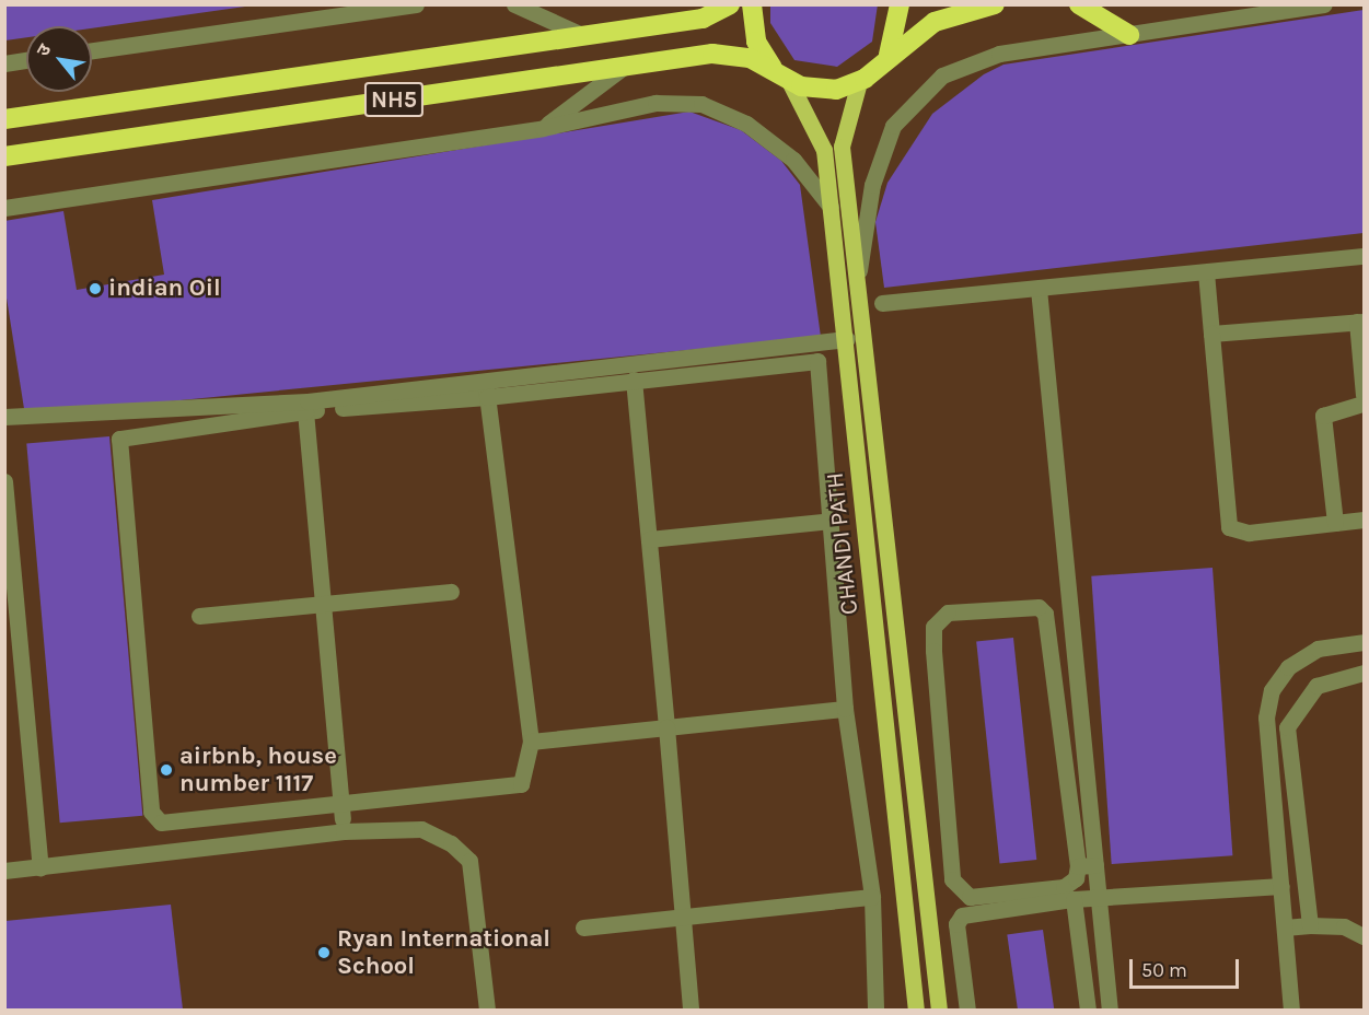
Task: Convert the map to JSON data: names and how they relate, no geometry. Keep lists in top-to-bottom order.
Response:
{
  "streets": {
    "highway": ["NH5"],
    "main road": ["CHANDI PATH"]
  },
  "crossings": [
    ["NH5", "CHANDI PATH"]
  ],
  "places": ["indian Oil", "airbnb, house number 1117", "Ryan International School"],
  "scale_bar": "50 m",
  "north": "top left"
}
